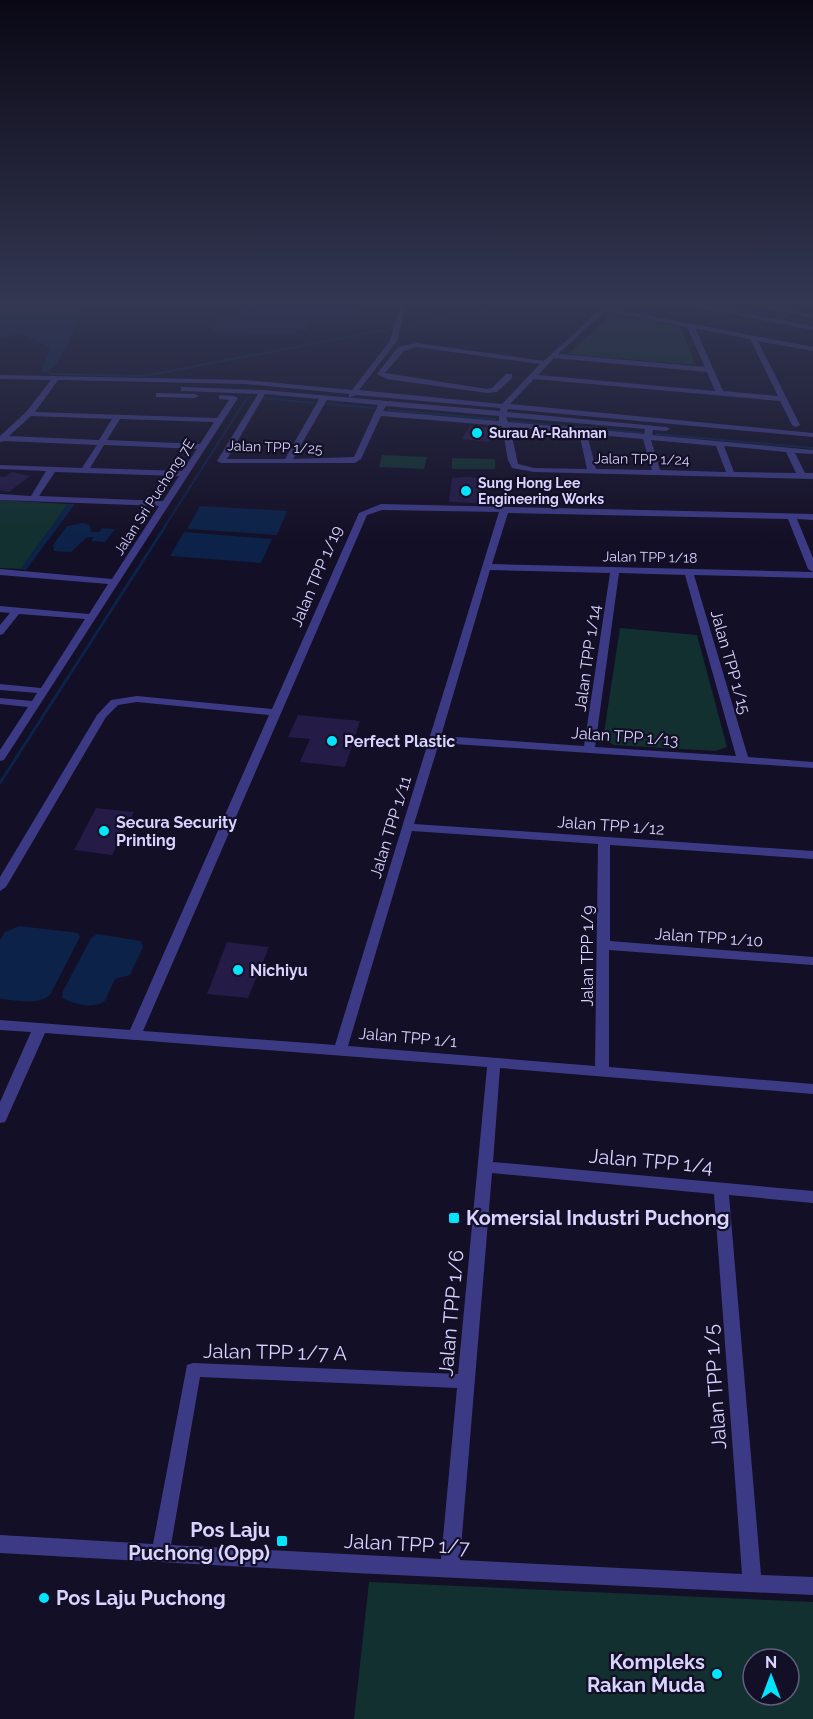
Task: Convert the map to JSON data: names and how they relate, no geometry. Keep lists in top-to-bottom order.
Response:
{
  "streets": {
    "street": [
      "Jalan TPP 1/25",
      "Jalan TPP 1/24",
      "Jalan Sri Puchong 7E",
      "Jalan TPP 1/18",
      "Jalan TPP 1/19",
      "Jalan TPP 1/14",
      "Jalan TPP 1/15",
      "Jalan TPP 1/13",
      "Jalan TPP 1/12",
      "Jalan TPP 1/11",
      "Jalan TPP 1/10",
      "Jalan TPP 1/9",
      "Jalan TPP 1/1",
      "Jalan TPP 1/4",
      "Jalan TPP 1/6",
      "Jalan TPP 1/7 A",
      "Jalan TPP 1/5",
      "Jalan TPP 1/7"
    ]
  },
  "crossings": [
    ["Jalan TPP 1/18", "Jalan TPP 1/14"],
    ["Jalan TPP 1/18", "Jalan TPP 1/15"],
    ["Jalan TPP 1/18", "Jalan TPP 1/11"],
    ["Jalan TPP 1/19", "Jalan TPP 1/11"],
    ["Jalan TPP 1/19", "Jalan TPP 1/1"],
    ["Jalan TPP 1/14", "Jalan TPP 1/13"],
    ["Jalan TPP 1/15", "Jalan TPP 1/13"],
    ["Jalan TPP 1/13", "Jalan TPP 1/11"],
    ["Jalan TPP 1/12", "Jalan TPP 1/11"],
    ["Jalan TPP 1/12", "Jalan TPP 1/9"],
    ["Jalan TPP 1/11", "Jalan TPP 1/1"],
    ["Jalan TPP 1/10", "Jalan TPP 1/9"],
    ["Jalan TPP 1/9", "Jalan TPP 1/1"],
    ["Jalan TPP 1/1", "Jalan TPP 1/6"],
    ["Jalan TPP 1/4", "Jalan TPP 1/6"],
    ["Jalan TPP 1/4", "Jalan TPP 1/5"],
    ["Jalan TPP 1/6", "Jalan TPP 1/7 A"],
    ["Jalan TPP 1/6", "Jalan TPP 1/7"],
    ["Jalan TPP 1/7 A", "Jalan TPP 1/7"],
    ["Jalan TPP 1/5", "Jalan TPP 1/7"]
  ],
  "places": {
    "other": [
      "Surau Ar-Rahman",
      "Sung Hong Lee Engineering Works",
      "Perfect Plastic",
      "Secura Security Printing",
      "Nichiyu",
      "Pos Laju Puchong",
      "Kompleks Rakan Muda"
    ],
    "transit": ["Komersial Industri Puchong", "Pos Laju Puchong (Opp)"]
  },
  "north": "top"
}
